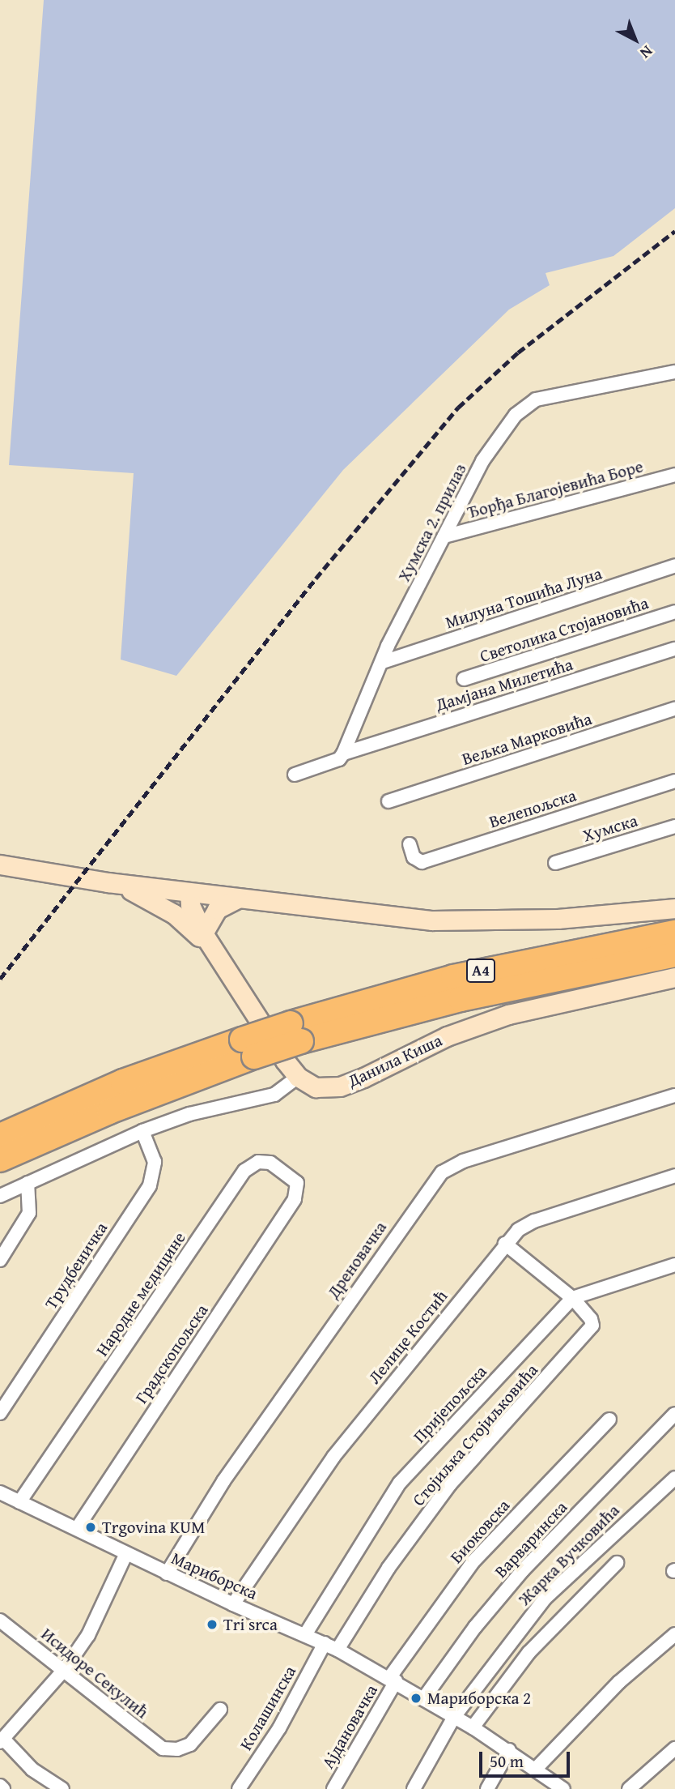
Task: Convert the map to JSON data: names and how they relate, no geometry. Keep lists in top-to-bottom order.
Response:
{
  "streets": {
    "highway": ["A4"],
    "main road": ["Данила Киша"],
    "street": [
      "Ђорђа Благојевића Боре",
      "Хумска 2. прилаз",
      "Милуна Тошића Луна",
      "Светолика Стојановића",
      "Дамјана Милетића",
      "Вељка Марковића",
      "Велепољска",
      "Хумска",
      "Дреновачка",
      "Трудбеничка",
      "Народне медицине",
      "Лелице Костић",
      "Градскопољска",
      "Пријепољска",
      "Стојиљка Стојиљковића",
      "Биоковска",
      "Варваринска",
      "Жарка Вучковића",
      "Мариборска",
      "Исидоре Секулић",
      "Колашинска",
      "Ајдановачка"
    ]
  },
  "crossings": [
    ["Ђорђа Благојевића Боре", "Хумска 2. прилаз"],
    ["Хумска 2. прилаз", "Милуна Тошића Луна"],
    ["Хумска 2. прилаз", "Дамјана Милетића"],
    ["Дреновачка", "Мариборска"],
    ["Народне медицине", "Градскопољска"],
    ["Народне медицине", "Мариборска"],
    ["Лелице Костић", "Мариборска"],
    ["Градскопољска", "Мариборска"],
    ["Пријепољска", "Стојиљка Стојиљковића"],
    ["Пријепољска", "Мариборска"],
    ["Стојиљка Стојиљковића", "Мариборска"],
    ["Биоковска", "Мариборска"],
    ["Биоковска", "Ајдановачка"],
    ["Варваринска", "Мариборска"],
    ["Жарка Вучковића", "Мариборска"],
    ["Мариборска", "Колашинска"],
    ["Мариборска", "Ајдановачка"]
  ],
  "places": ["Trgovina KUM", "Tri srca", "Мариборска 2"],
  "scale_bar": "50 m",
  "north": "bottom right"
}
